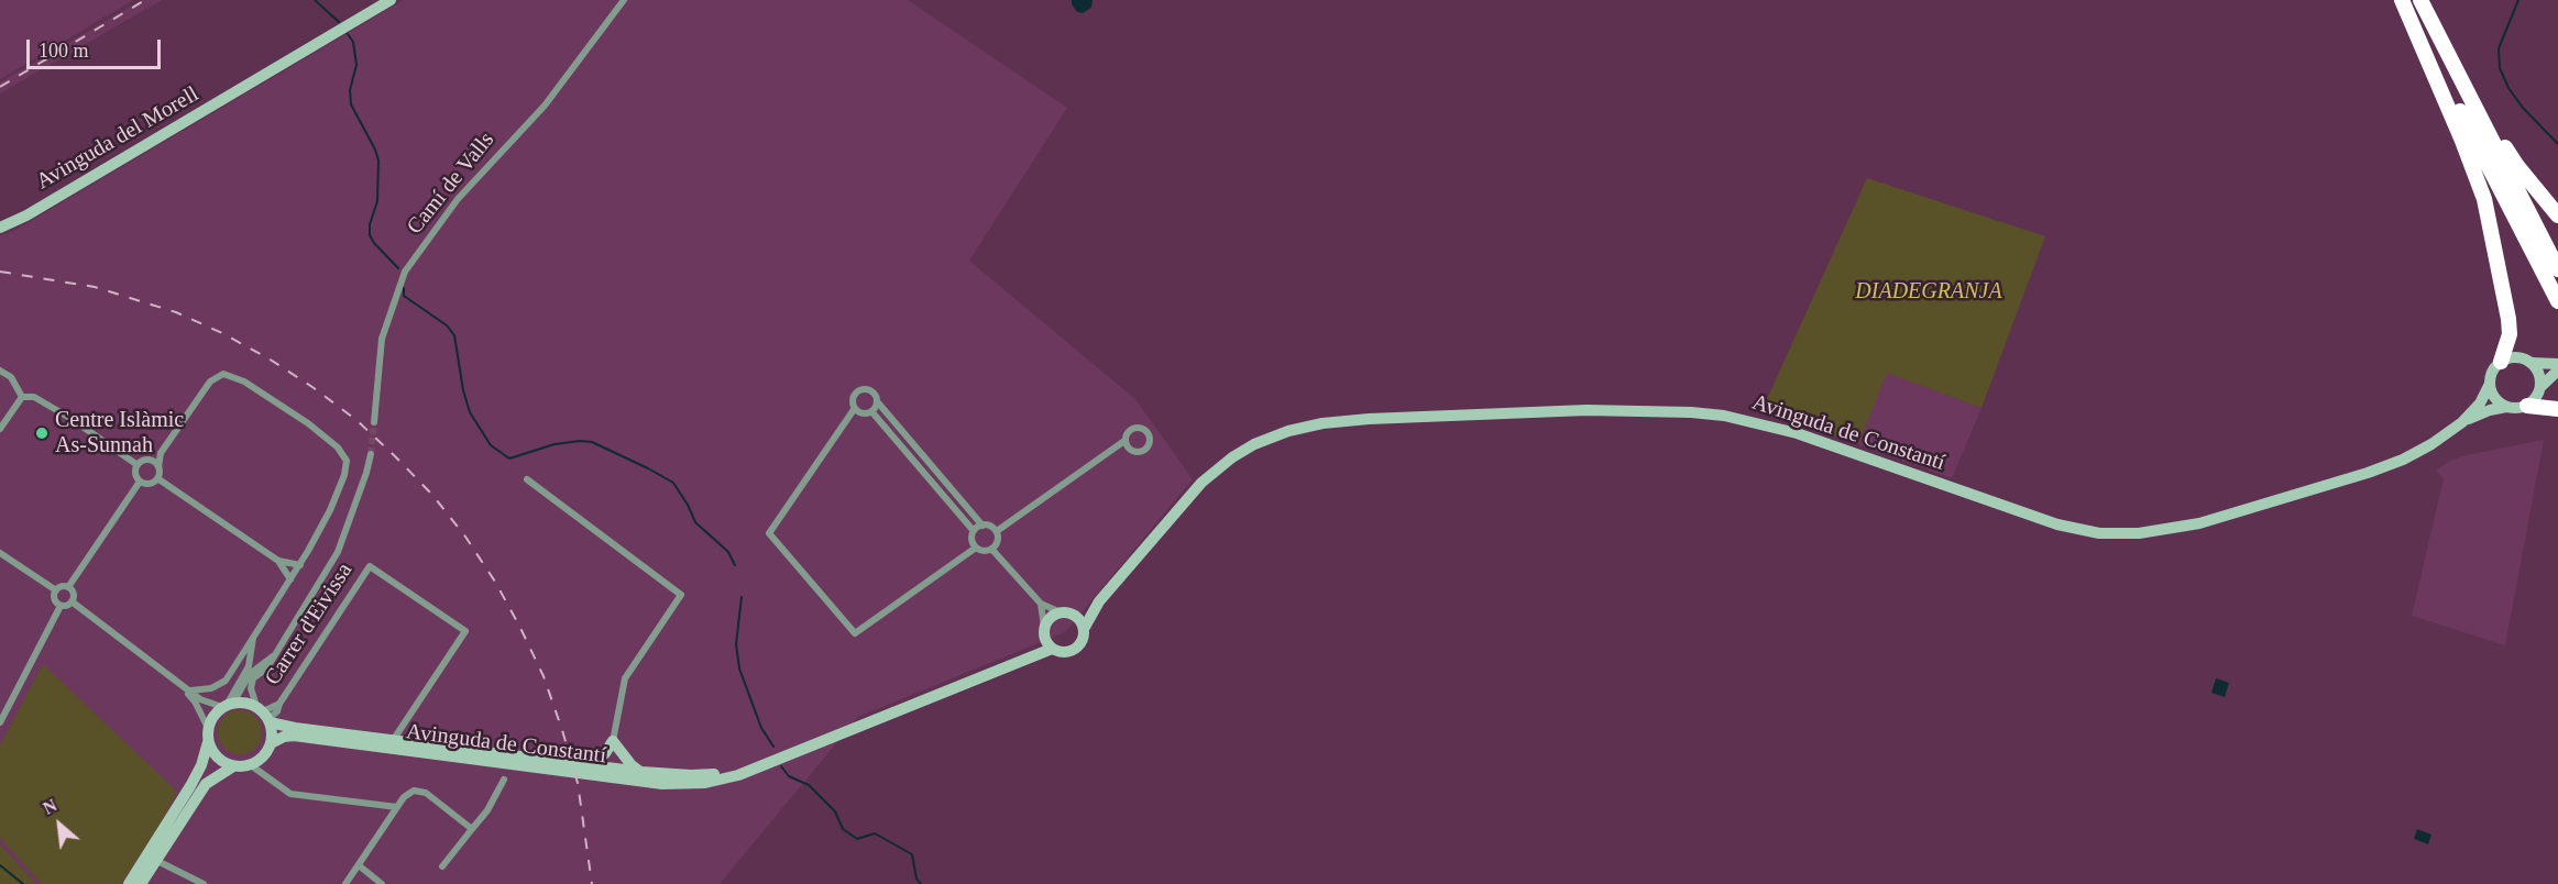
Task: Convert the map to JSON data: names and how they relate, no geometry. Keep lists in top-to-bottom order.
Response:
{
  "streets": {
    "main road": ["Avinguda del Morell", "Avinguda de Constantí"],
    "street": ["Camí de Valls", "Carrer d'Eivissa"]
  },
  "crossings": [
    ["Avinguda de Constantí", "Carrer d'Eivissa"]
  ],
  "parks": ["DIADEGRANJA"],
  "places": ["Centre Islàmic As-Sunnah"],
  "scale_bar": "100 m",
  "north": "top left"
}
